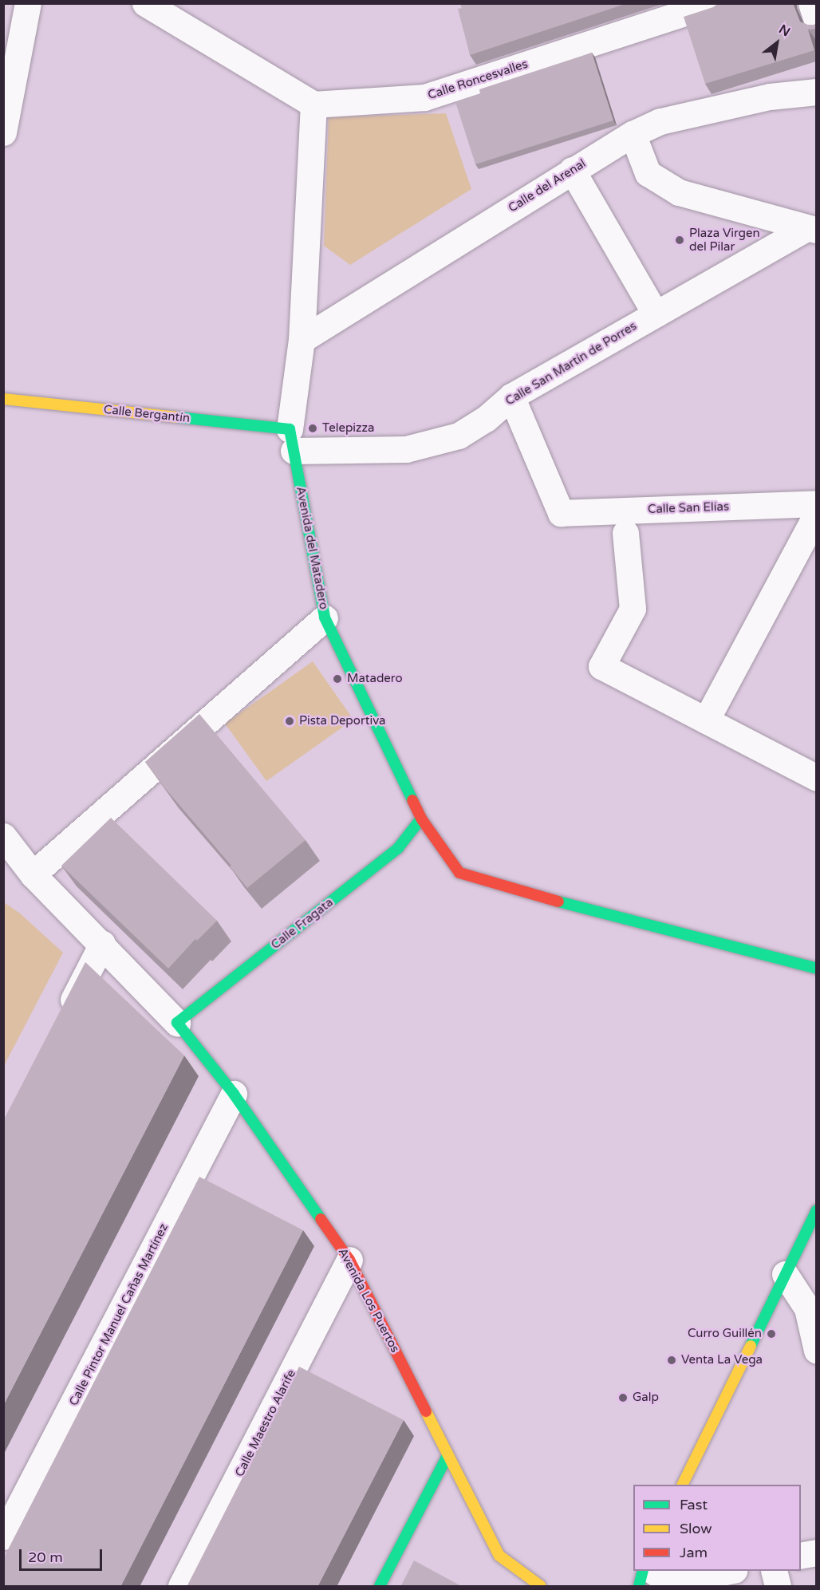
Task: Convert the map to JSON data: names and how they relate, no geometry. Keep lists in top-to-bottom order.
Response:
{
  "streets": {
    "street": [
      "Calle Roncesvalles",
      "Calle del Arenal",
      "Calle San Martín de Porres",
      "Calle Bergantín",
      "Calle San Elías",
      "Avenida del Matadero",
      "Calle Fragata",
      "Avenida Los Puertos",
      "Calle Pintor Manuel Cañas Martínez",
      "Calle Maestro Alarife"
    ]
  },
  "crossings": [
    ["Calle San Martín de Porres", "Calle Bergantín"],
    ["Calle San Martín de Porres", "Calle San Elías"],
    ["Calle San Martín de Porres", "Avenida del Matadero"],
    ["Calle Bergantín", "Avenida del Matadero"],
    ["Avenida del Matadero", "Calle Fragata"],
    ["Calle Fragata", "Avenida Los Puertos"],
    ["Avenida Los Puertos", "Calle Pintor Manuel Cañas Martínez"],
    ["Avenida Los Puertos", "Calle Maestro Alarife"]
  ],
  "places": [
    "Plaza Virgen del Pilar",
    "Telepizza",
    "Matadero",
    "Pista Deportiva",
    "Curro Guillén",
    "Venta La Vega",
    "Galp"
  ],
  "legend": ["Fast", "Slow", "Jam"],
  "scale_bar": "20 m",
  "north": "top right"
}
